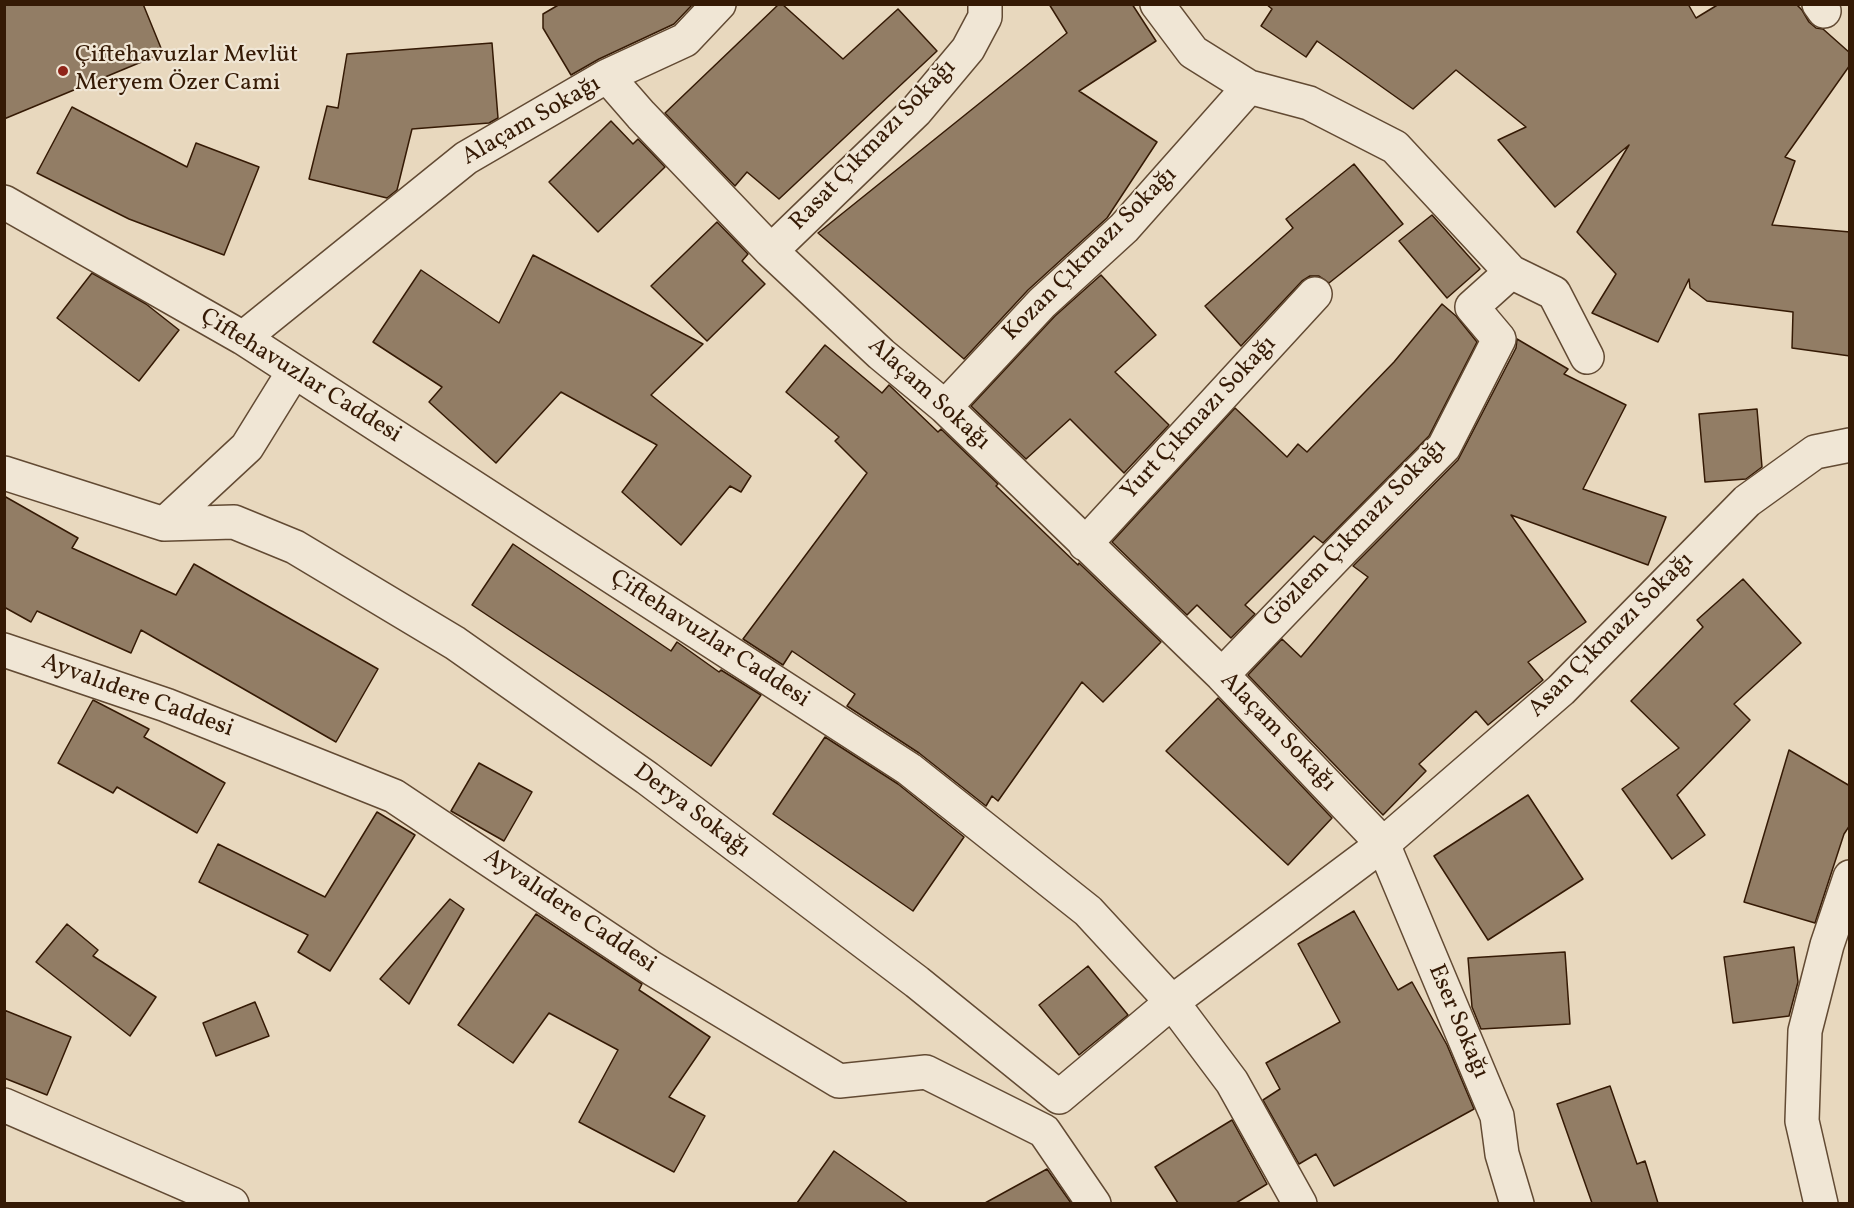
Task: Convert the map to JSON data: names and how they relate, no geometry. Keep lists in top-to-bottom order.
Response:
{
  "streets": {
    "street": [
      "Alaçam Sokağı",
      "Rasat Çıkmazı Sokağı",
      "Kozan Çıkmazı Sokağı",
      "Çiftehavuzlar Caddesi",
      "Yurt Çıkmazı Sokağı",
      "Gözlem Çıkmazı Sokağı",
      "Asan Çıkmazı Sokağı",
      "Ayvalıdere Caddesi",
      "Derya Sokağı",
      "Eser Sokağı"
    ]
  },
  "crossings": [
    ["Alaçam Sokağı", "Rasat Çıkmazı Sokağı"],
    ["Alaçam Sokağı", "Kozan Çıkmazı Sokağı"],
    ["Alaçam Sokağı", "Çiftehavuzlar Caddesi"],
    ["Alaçam Sokağı", "Yurt Çıkmazı Sokağı"],
    ["Alaçam Sokağı", "Gözlem Çıkmazı Sokağı"],
    ["Alaçam Sokağı", "Asan Çıkmazı Sokağı"],
    ["Alaçam Sokağı", "Eser Sokağı"],
    ["Asan Çıkmazı Sokağı", "Eser Sokağı"]
  ],
  "places": ["Çiftehavuzlar Mevlüt Meryem Özer Cami"]
}
